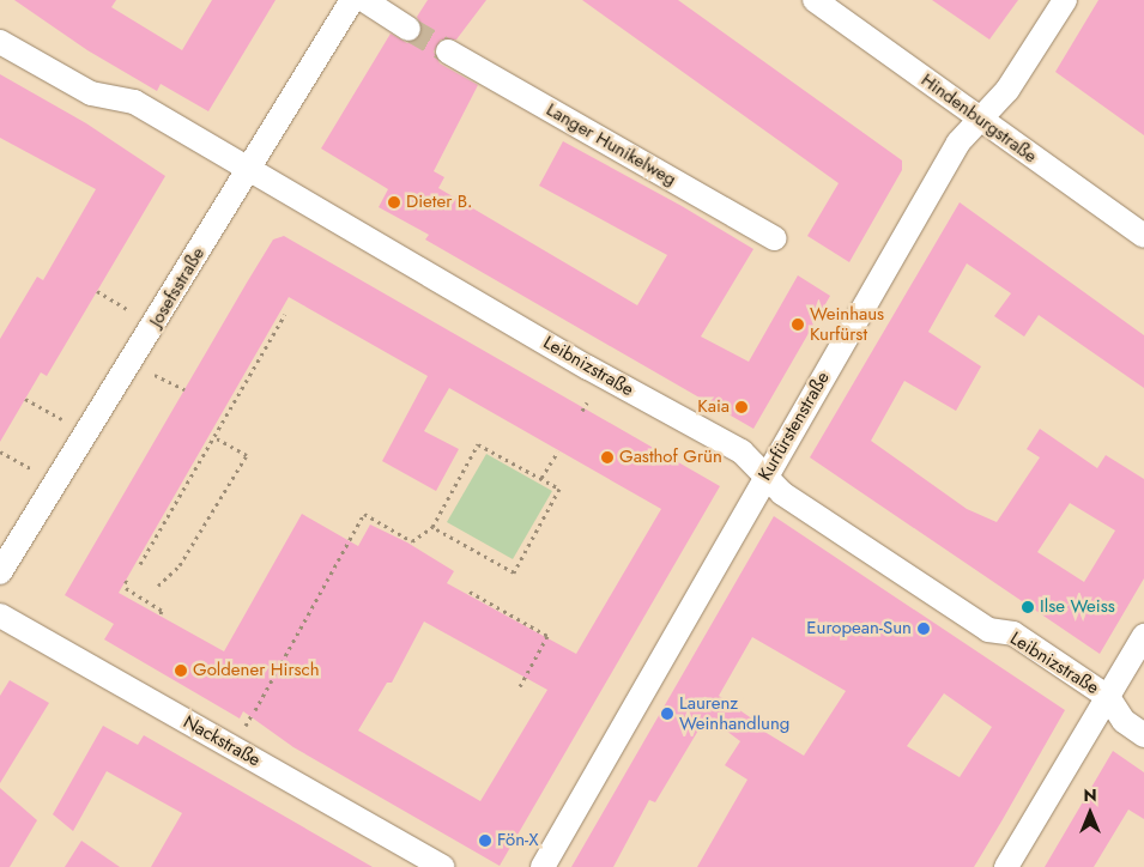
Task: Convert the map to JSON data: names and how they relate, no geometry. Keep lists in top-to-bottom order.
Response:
{
  "streets": {
    "street": [
      "Hindenburgstraße",
      "Langer Hunikelweg",
      "Josefsstraße",
      "Leibnizstraße",
      "Kurfürstenstraße",
      "Nackstraße"
    ]
  },
  "crossings": [
    ["Hindenburgstraße", "Kurfürstenstraße"],
    ["Josefsstraße", "Leibnizstraße"],
    ["Leibnizstraße", "Kurfürstenstraße"]
  ],
  "places": [
    "Dieter B.",
    "Weinhaus Kurfürst",
    "Kaia",
    "Gasthof Grün",
    "Ilse Weiss",
    "European-Sun",
    "Goldener Hirsch",
    "Laurenz Weinhandlung",
    "Fön-X"
  ],
  "north": "top"
}
